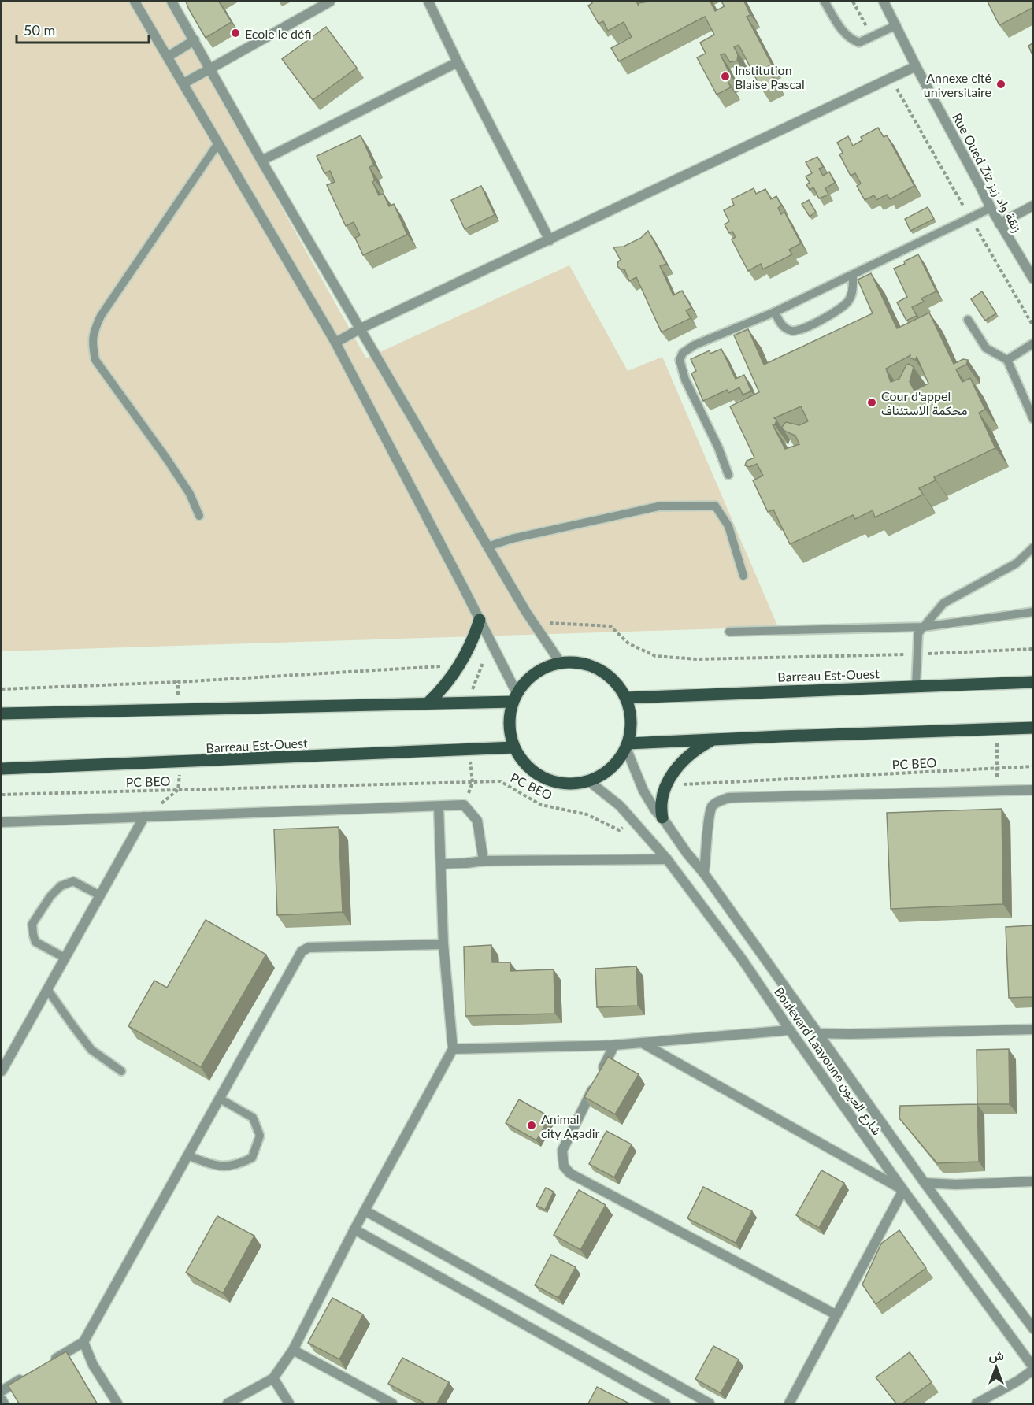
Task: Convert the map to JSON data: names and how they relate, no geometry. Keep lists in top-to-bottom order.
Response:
{
  "streets": {
    "main road": ["Barreau Est-Ouest"],
    "street": ["Rue Oued Ziz زنقة واد زيز", "Boulevard Laayoune شارع العيون"],
    "path": ["PC BEO"]
  },
  "crossings": [
    ["Barreau Est-Ouest", "Boulevard Laayoune شارع العيون"],
    ["PC BEO", "Boulevard Laayoune شارع العيون"]
  ],
  "places": [
    "Ecole le défi",
    "Institution Blaise Pascal",
    "Annexe cité universitaire",
    "Cour d'appel محكمة الاستئناف",
    "Animal city Agadir"
  ],
  "scale_bar": "50 m",
  "north": "top"
}
